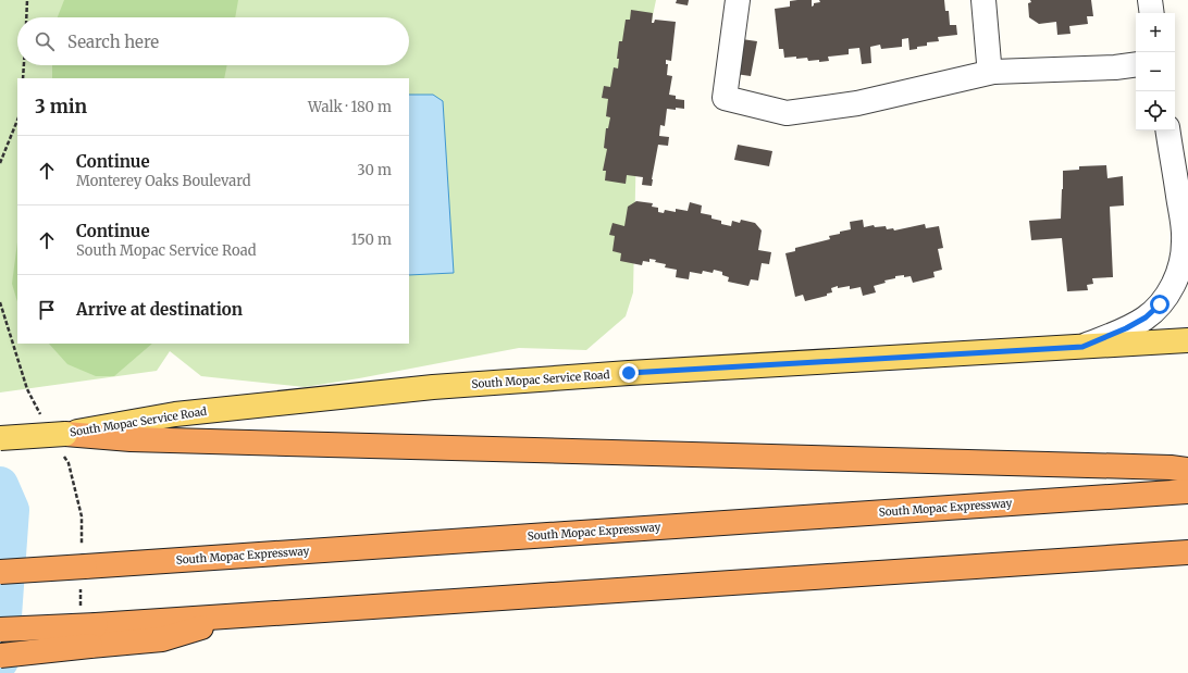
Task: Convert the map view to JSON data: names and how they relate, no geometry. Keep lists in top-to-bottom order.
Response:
{
  "streets": {
    "highway": ["South Mopac Expressway"],
    "main road": ["South Mopac Service Road"]
  },
  "page": {
    "map_buttons": ["+", "−"],
    "search": "Search here",
    "heading": ["3 min", "Walk · 180 m"],
    "list": [
      ["Continue", "Monterey Oaks Boulevard", "30 m"],
      ["Continue", "South Mopac Service Road", "150 m"],
      "Arrive at destination"
    ]
  }
}
